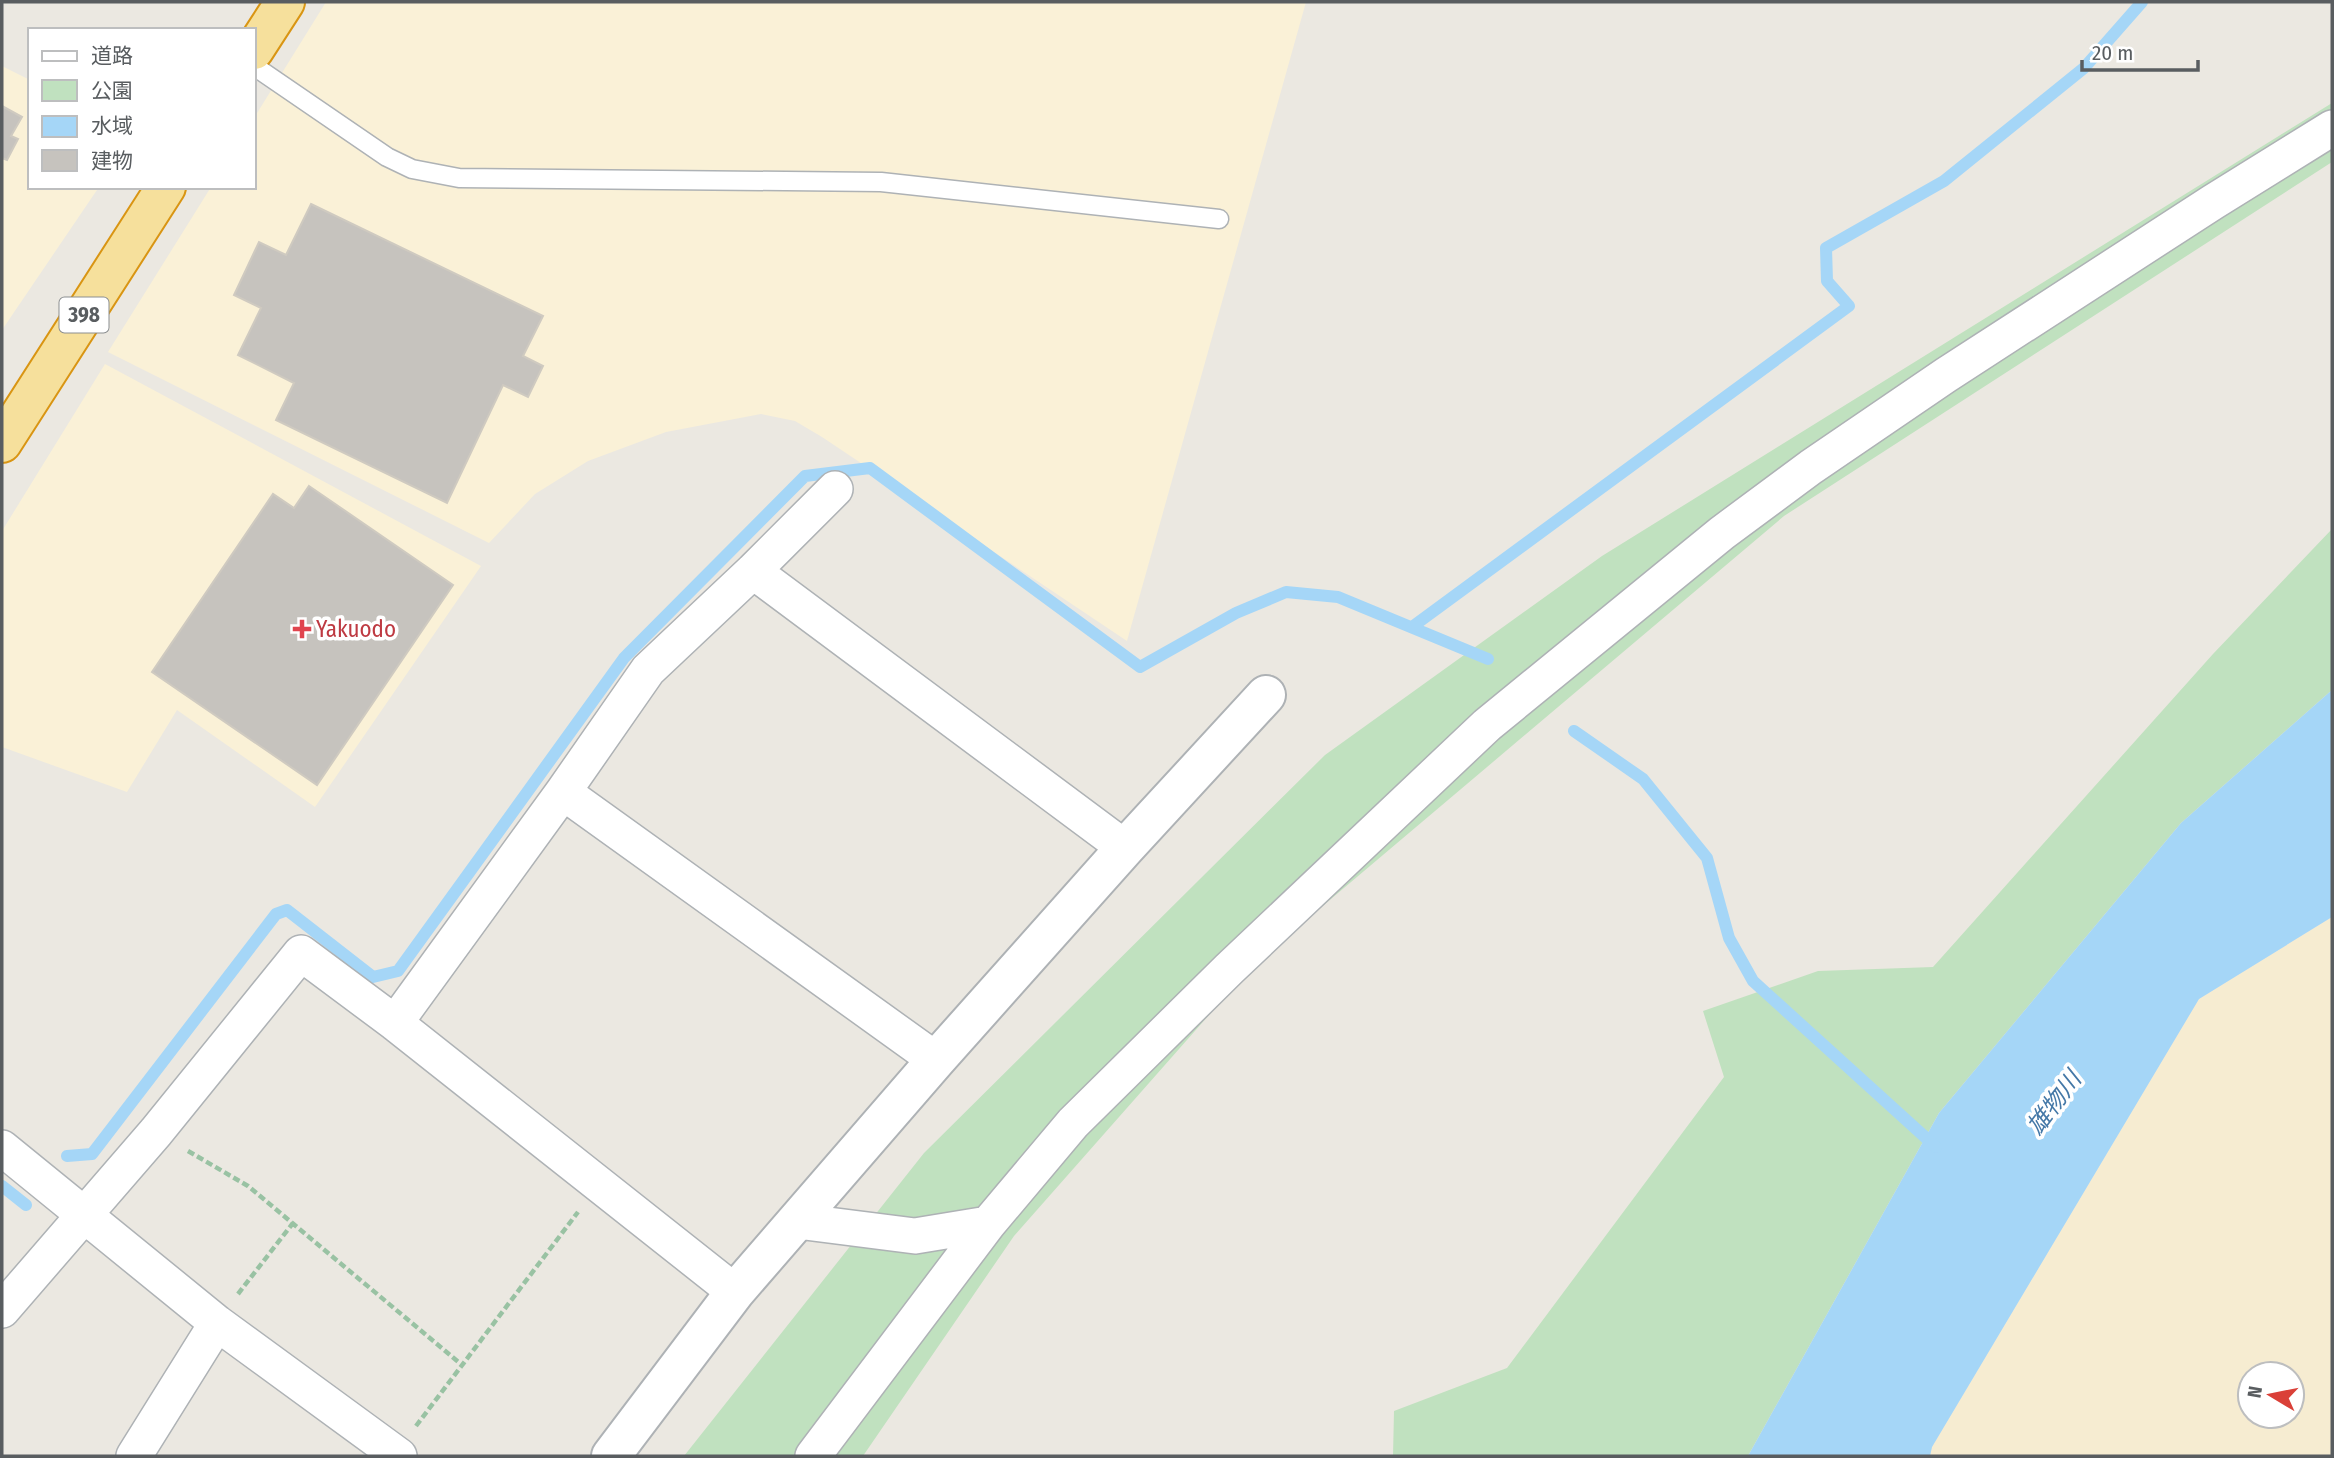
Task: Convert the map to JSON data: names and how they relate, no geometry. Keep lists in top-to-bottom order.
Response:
{
  "streets": {
    "highway": ["398"]
  },
  "water": ["雄物川"],
  "places": {
    "health": ["Yakuodo"]
  },
  "legend": [
    "道路",
    "公園",
    "水域",
    "建物"
  ],
  "scale_bar": "20 m",
  "north": "left"
}
